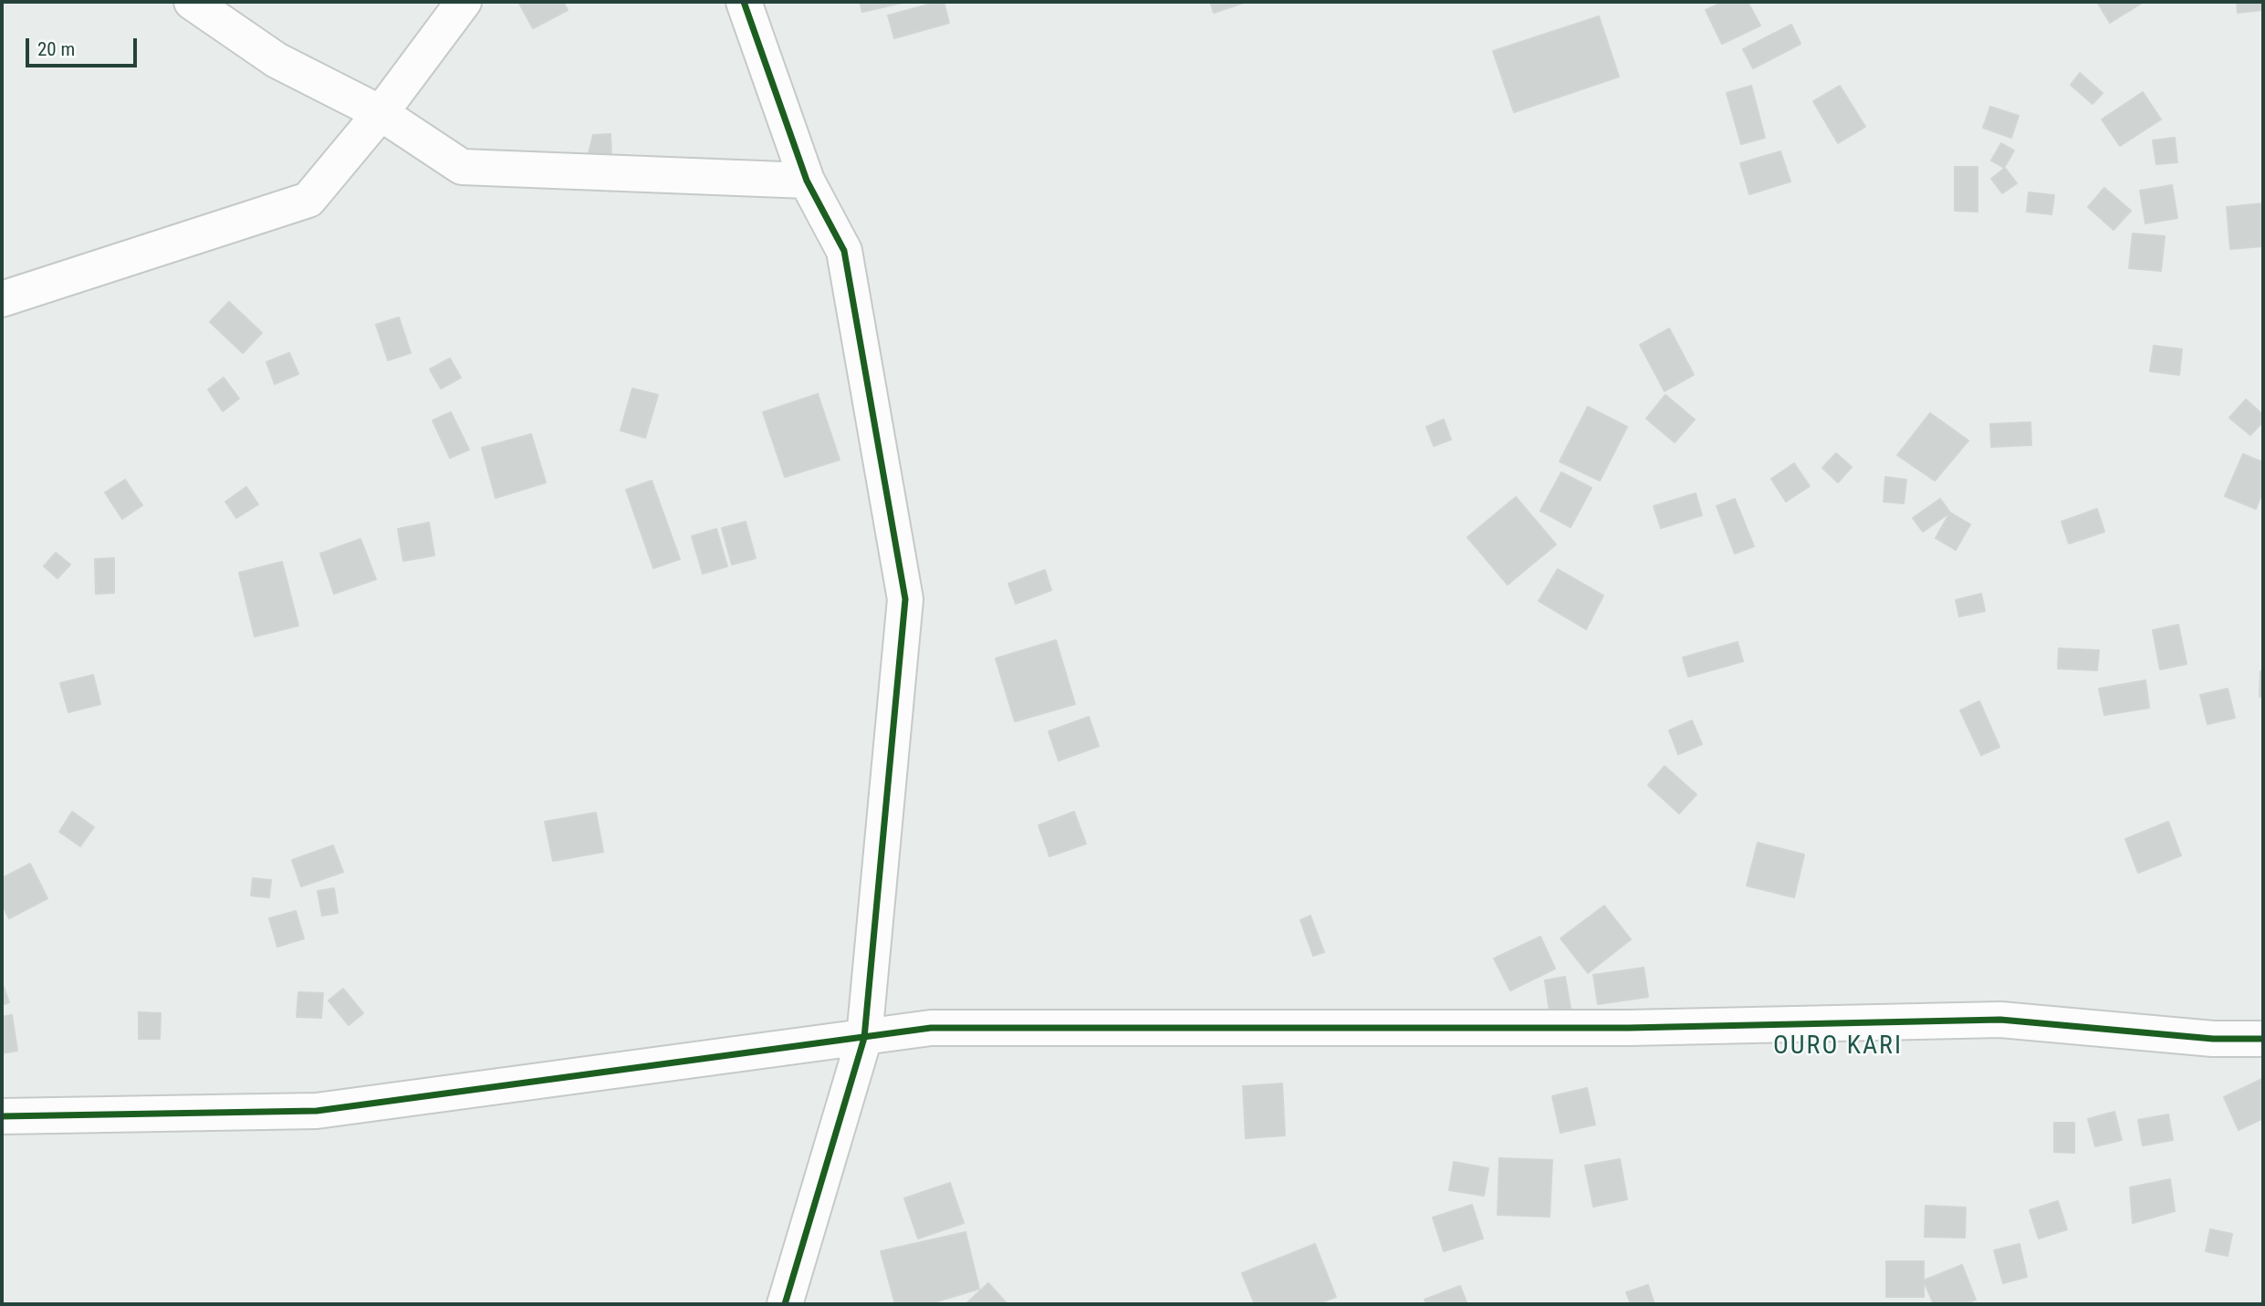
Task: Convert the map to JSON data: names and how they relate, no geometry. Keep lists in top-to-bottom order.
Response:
{
  "districts": ["OURO KARI"],
  "scale_bar": "20 m"
}
